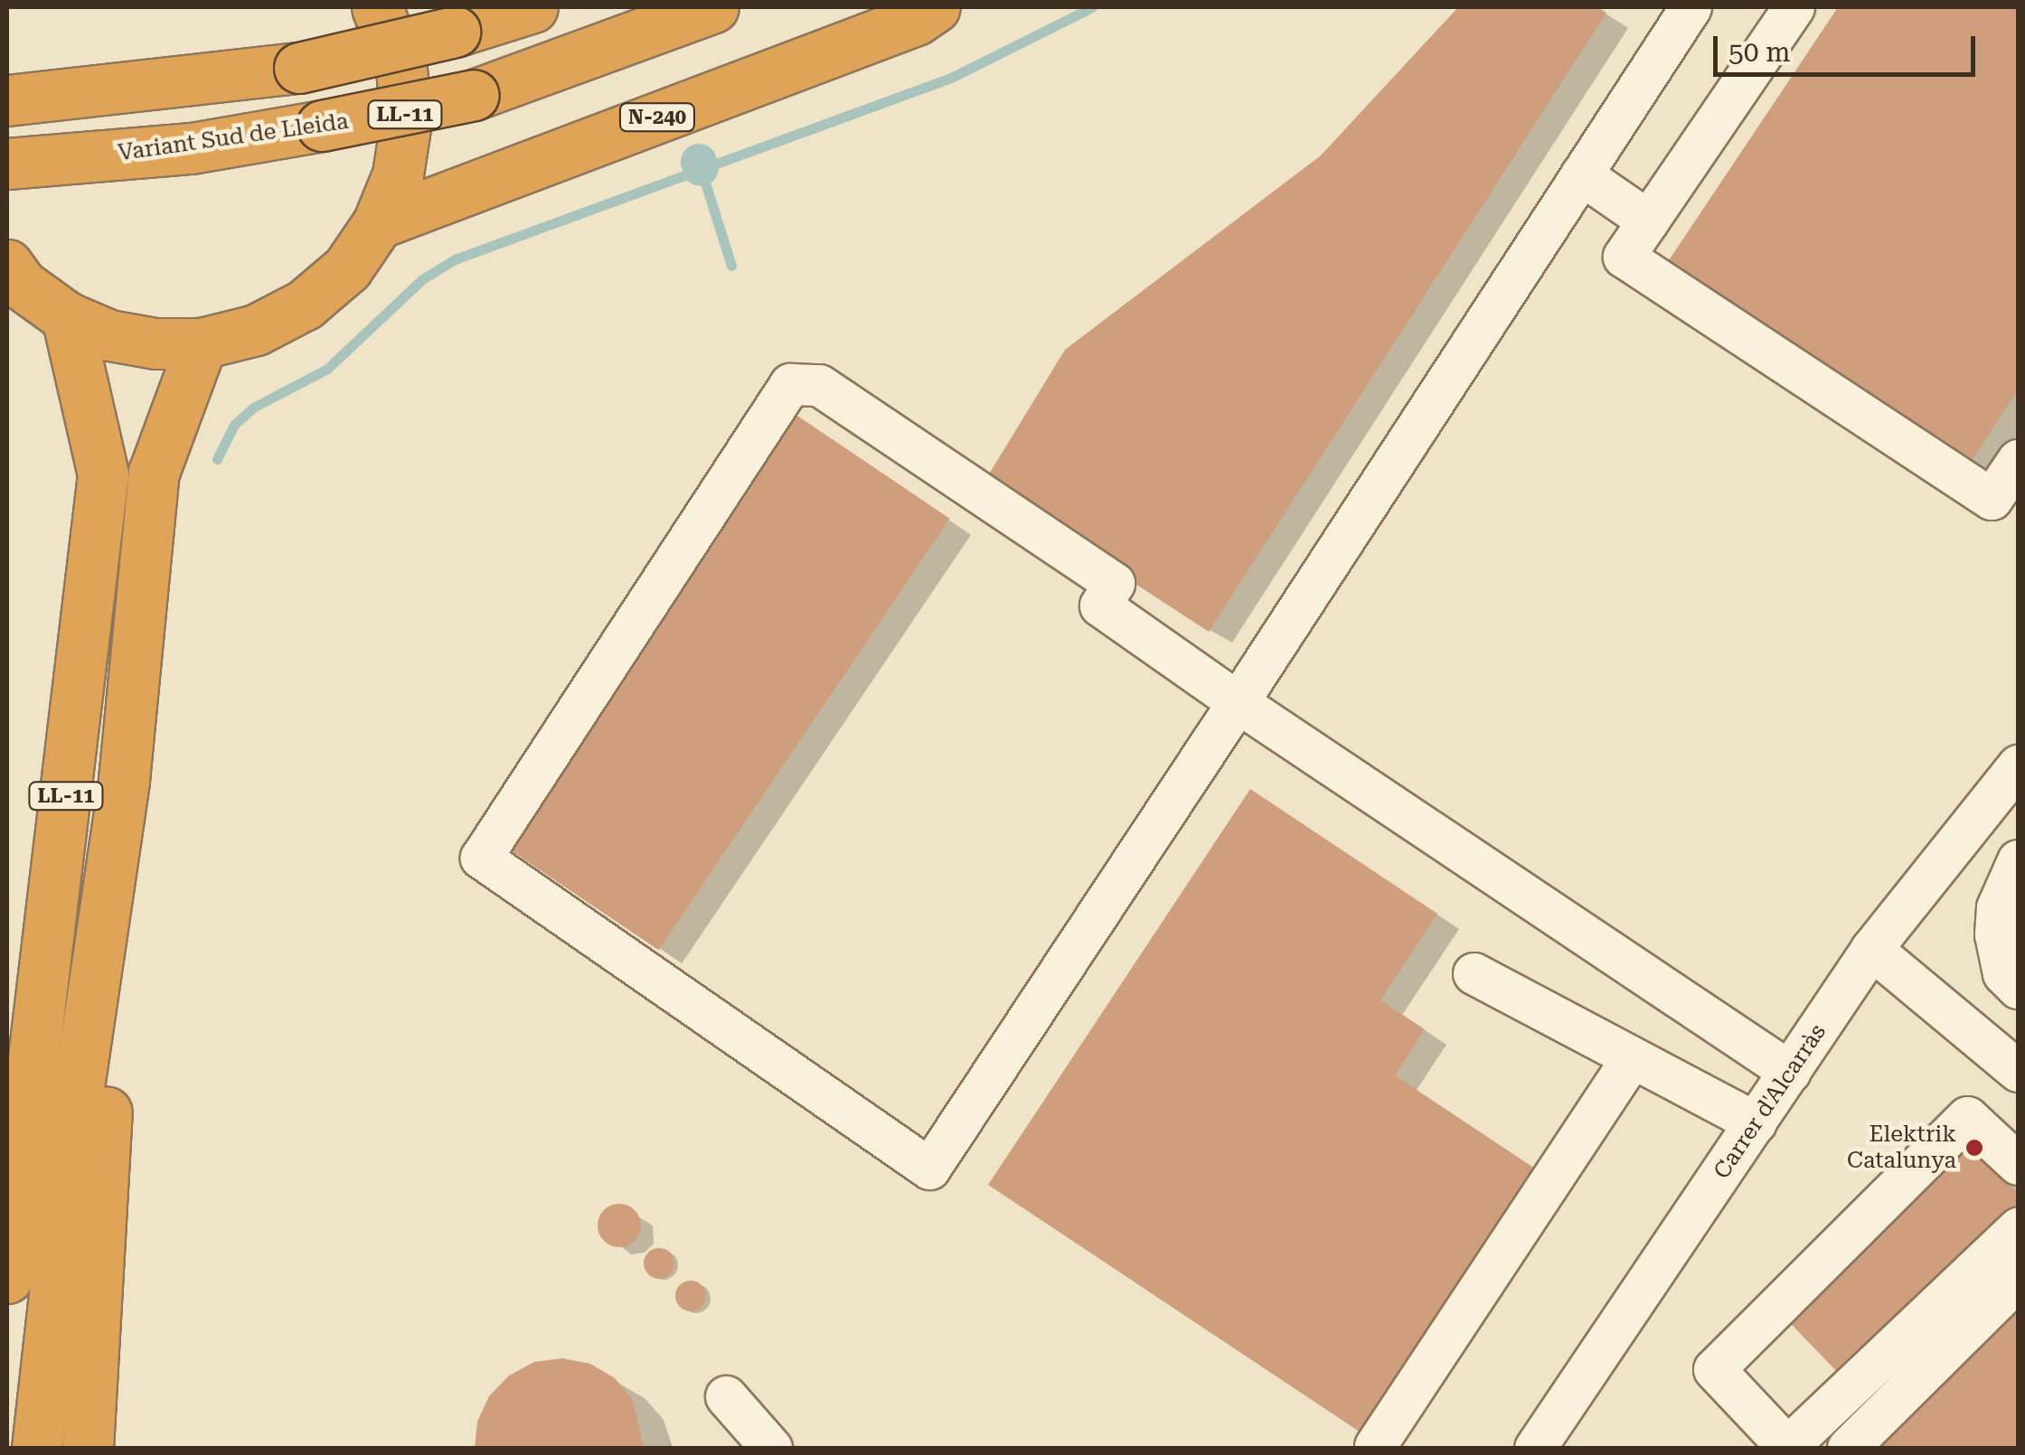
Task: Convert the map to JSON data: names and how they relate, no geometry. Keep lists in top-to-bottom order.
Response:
{
  "streets": {
    "highway": ["LL-11", "N-240", "Variant Sud de Lleida"],
    "street": ["Carrer d'Alcarràs"]
  },
  "crossings": [
    ["LL-11", "N-240"]
  ],
  "places": ["Elektrik Catalunya"],
  "scale_bar": "50 m"
}
